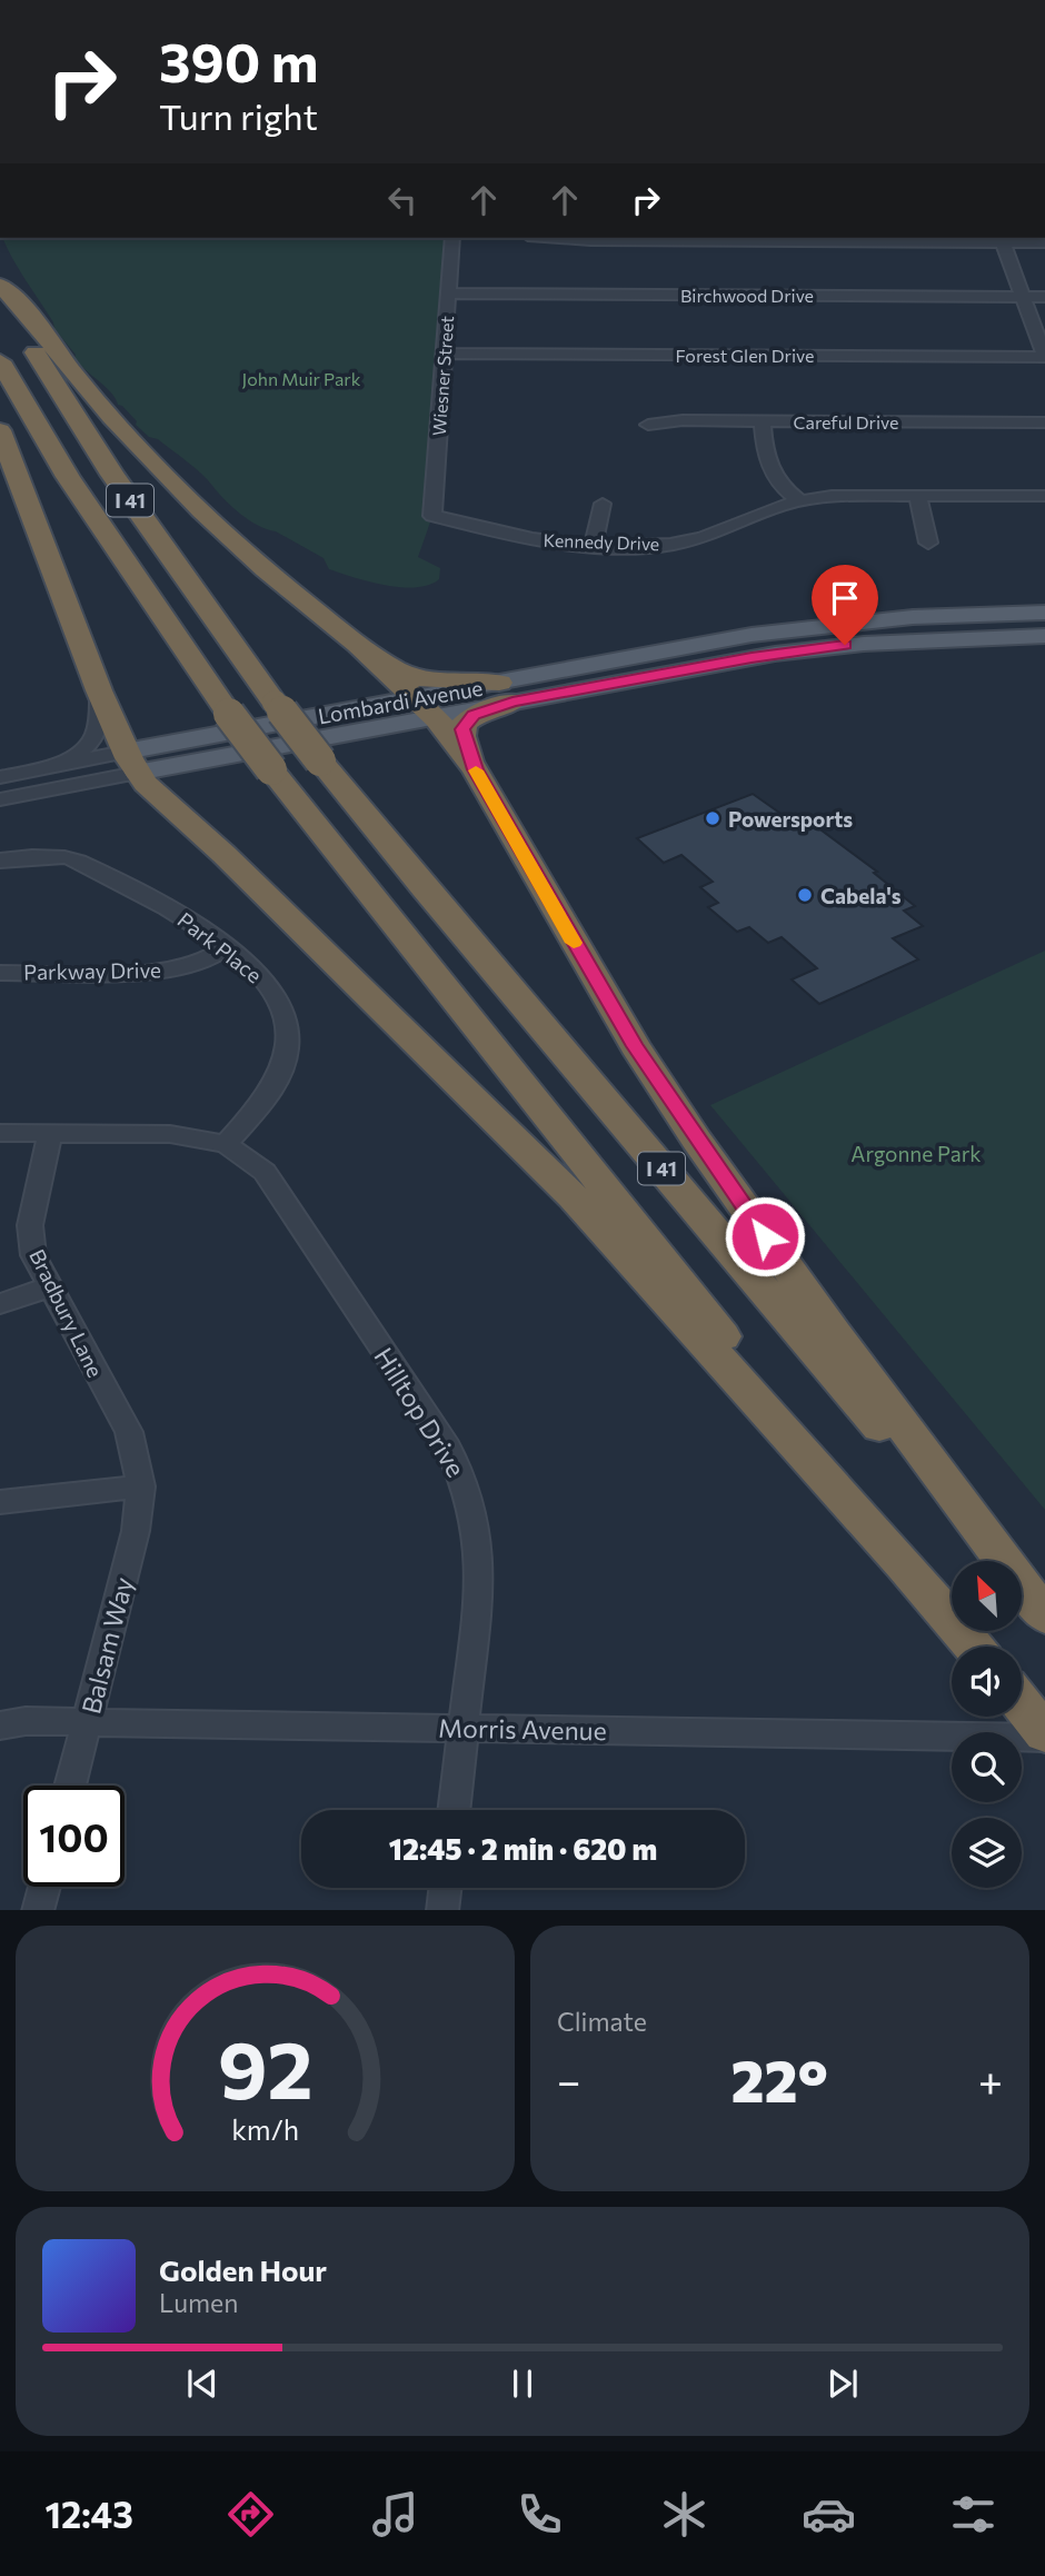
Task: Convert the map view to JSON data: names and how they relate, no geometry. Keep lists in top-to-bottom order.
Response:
{
  "streets": {
    "highway": ["I 41"],
    "main road": ["Lombardi Avenue"],
    "street": [
      "Birchwood Drive",
      "Forest Glen Drive",
      "Wiesner Street",
      "Careful Drive",
      "Kennedy Drive",
      "Park Place",
      "Parkway Drive",
      "Bradbury Lane",
      "Hilltop Drive",
      "Balsam Way",
      "Morris Avenue"
    ]
  },
  "crossings": [
    ["Birchwood Drive", "Wiesner Street"],
    ["Forest Glen Drive", "Wiesner Street"],
    ["Wiesner Street", "Kennedy Drive"],
    ["Park Place", "Parkway Drive"],
    ["Park Place", "Hilltop Drive"],
    ["Bradbury Lane", "Balsam Way"],
    ["Hilltop Drive", "Morris Avenue"],
    ["Balsam Way", "Morris Avenue"]
  ],
  "parks": ["John Muir Park", "Argonne Park"],
  "places": ["Powersports", "Cabela's"],
  "north": "top left",
  "page": {
    "turn": ["390 m", "Turn right"],
    "limit": "100",
    "trip": "12:45 · 2 min · 620 m",
    "tile": "Climate",
    "heat": ["−", "22°", "+"],
    "song": ["Golden Hour", "Lumen"],
    "tabs": "12:43",
    "gauge": ["92", "km/h"]
  }
}
